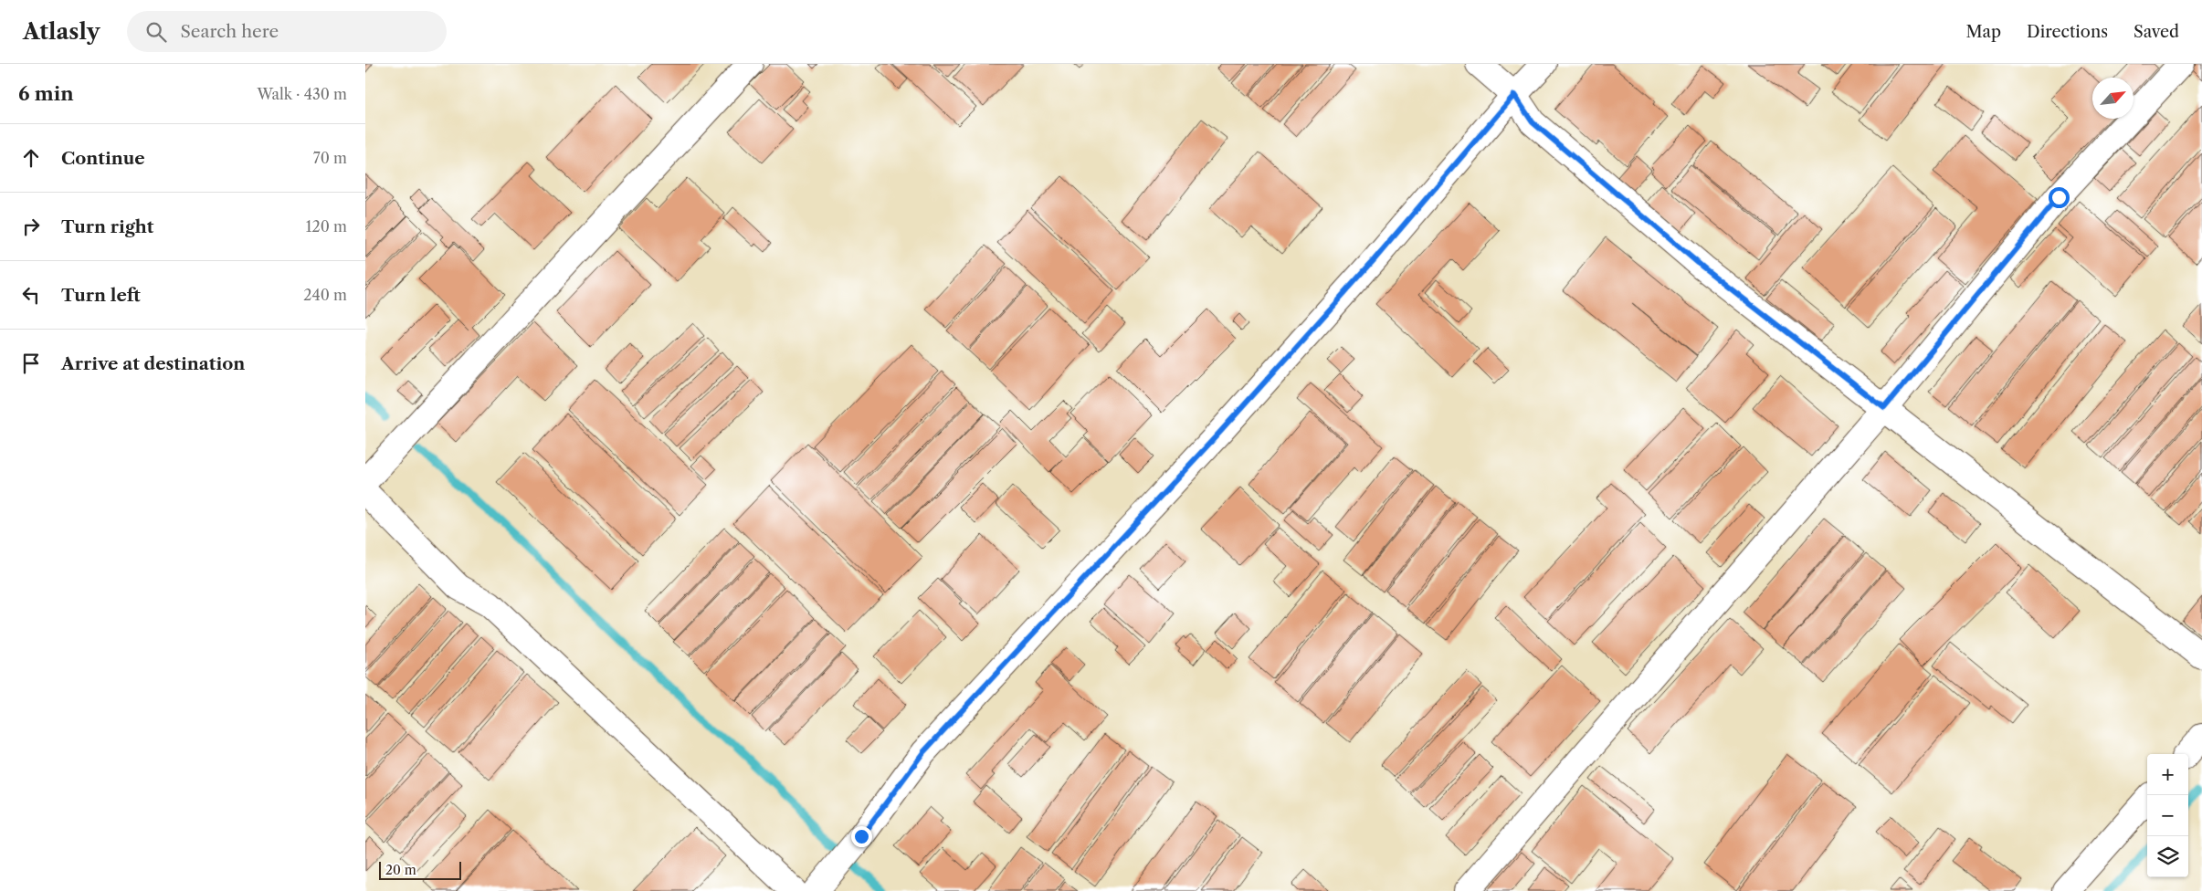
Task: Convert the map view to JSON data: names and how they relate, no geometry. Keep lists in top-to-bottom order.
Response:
{
  "scale_bar": "20 m",
  "north": "top right",
  "page": {
    "header": "Atlasly",
    "search": "Search here",
    "nav": ["Map", "Directions", "Saved"],
    "heading": ["6 min", "Walk · 430 m"],
    "list": [
      ["Continue", "70 m"],
      ["Turn right", "120 m"],
      ["Turn left", "240 m"],
      "Arrive at destination"
    ],
    "map_buttons": ["+", "−"],
    "scale": "20 m"
  }
}
